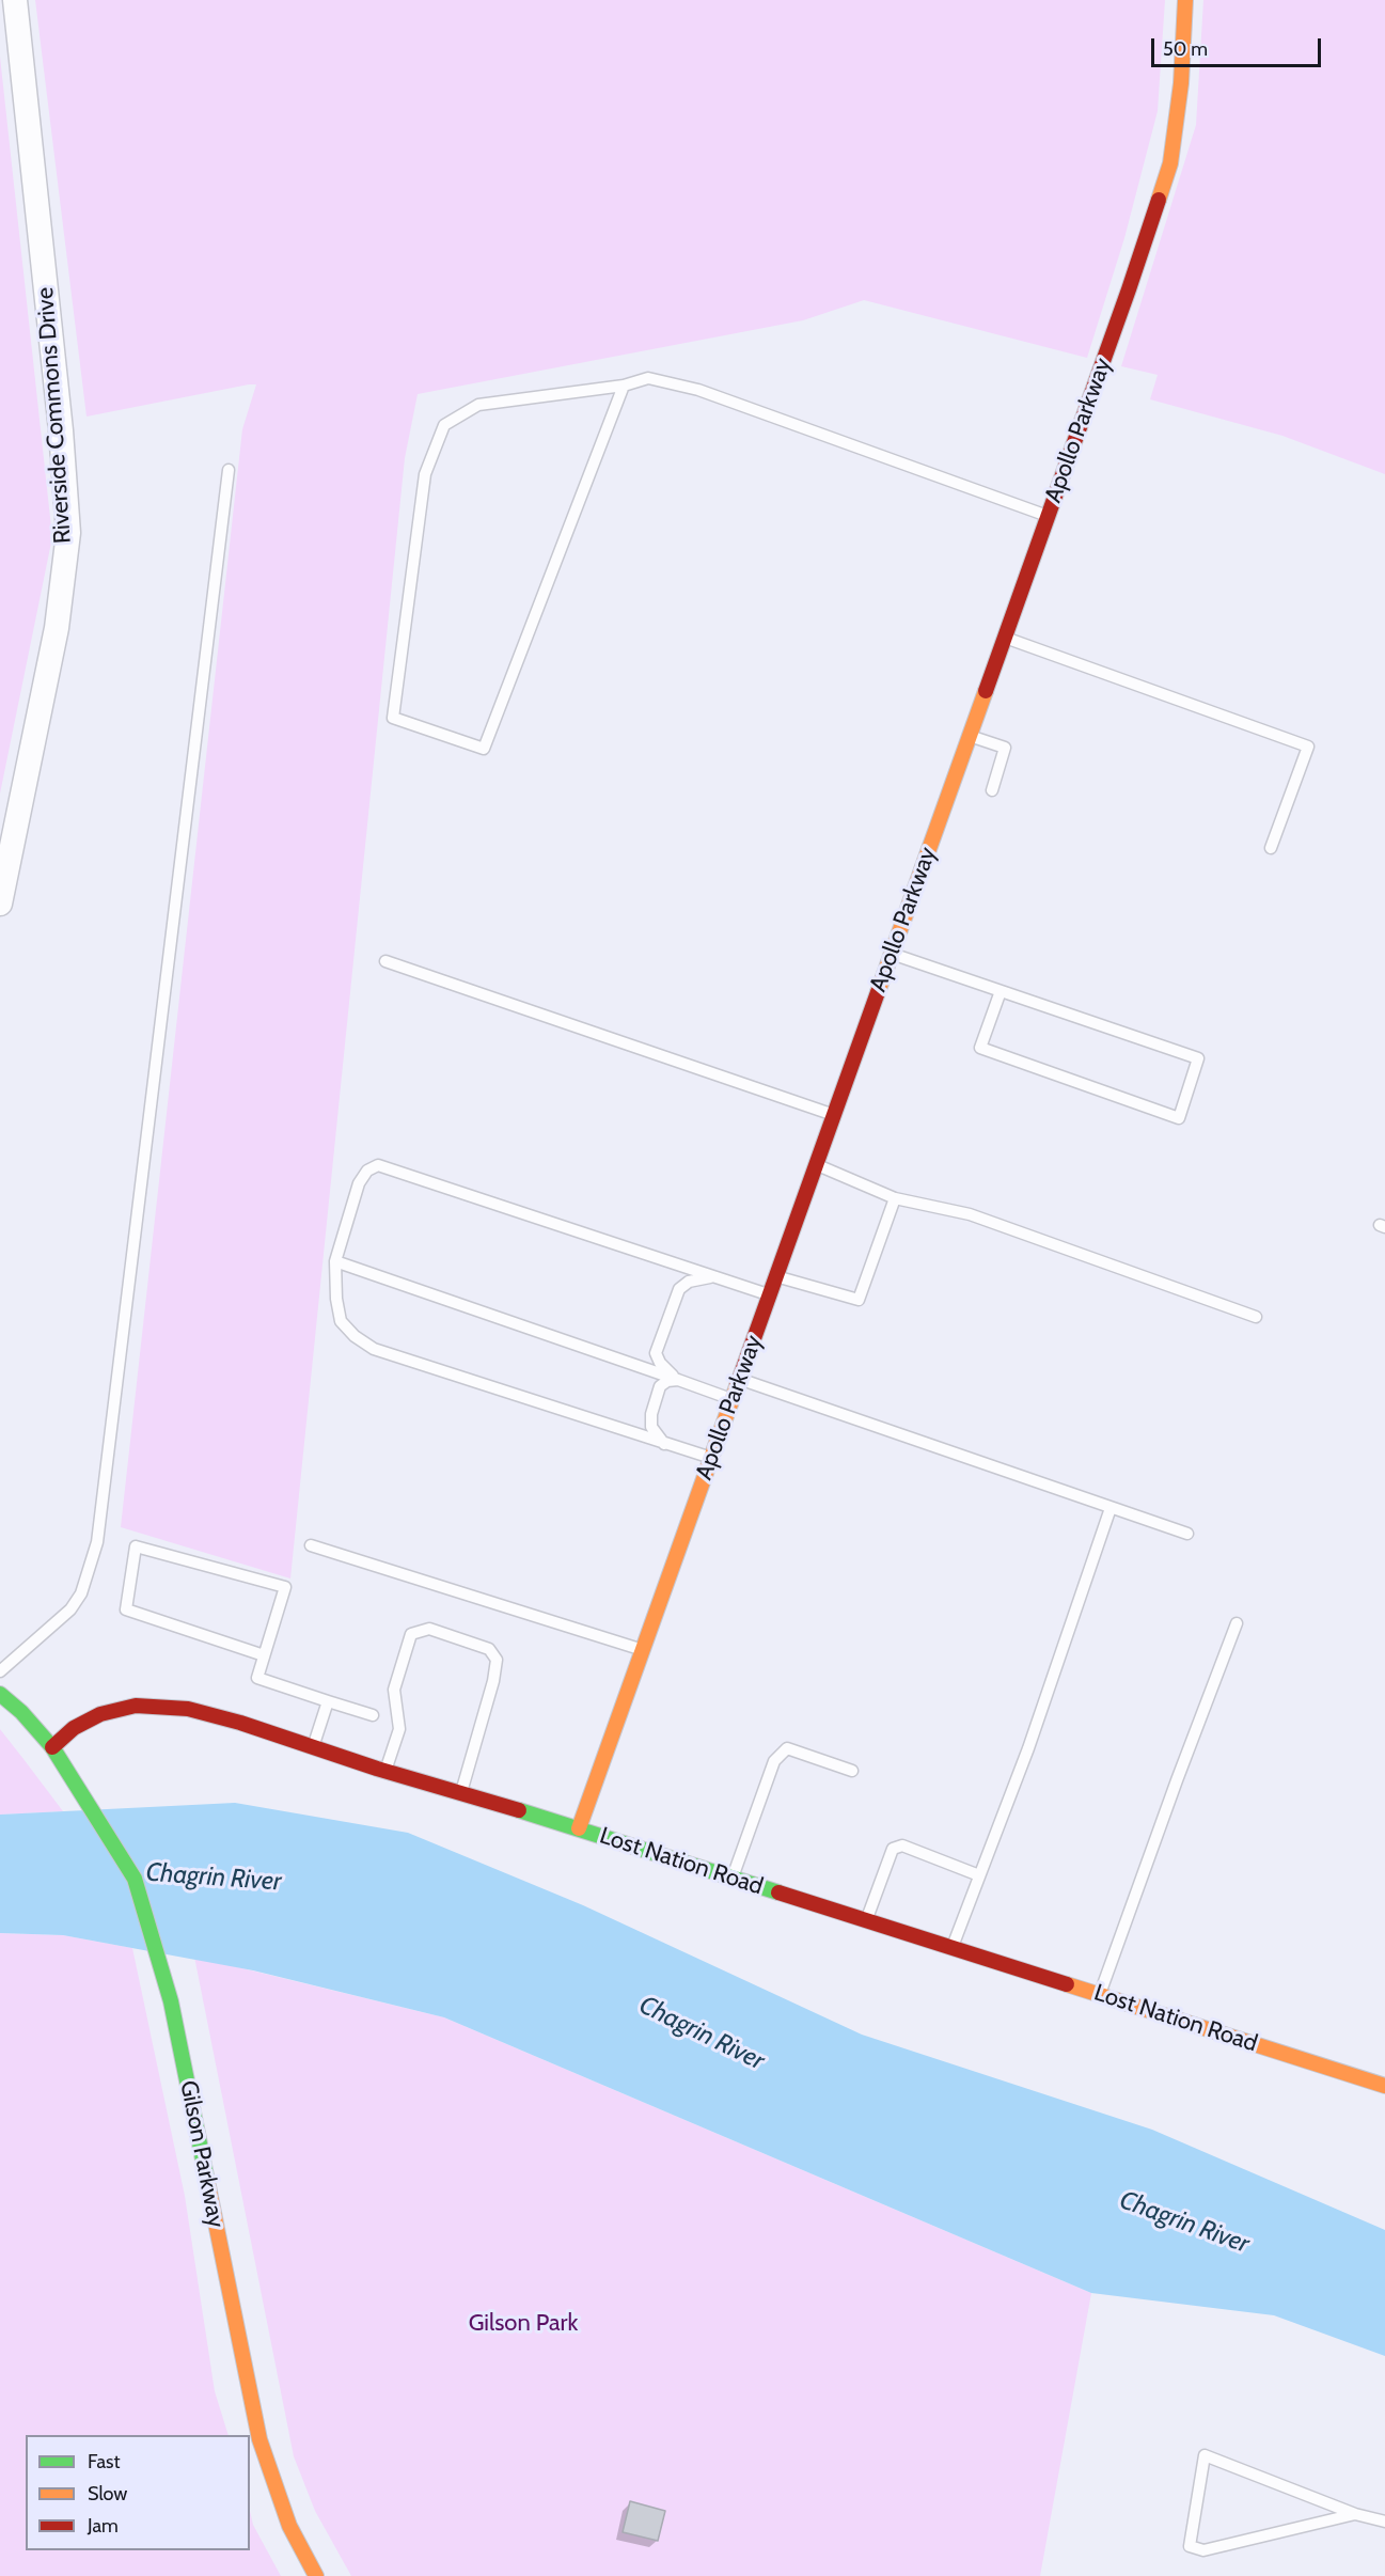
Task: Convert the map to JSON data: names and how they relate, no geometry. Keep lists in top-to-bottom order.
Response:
{
  "streets": {
    "street": [
      "Riverside Commons Drive",
      "Apollo Parkway",
      "Lost Nation Road",
      "Gilson Parkway"
    ]
  },
  "crossings": [
    ["Apollo Parkway", "Lost Nation Road"],
    ["Lost Nation Road", "Gilson Parkway"]
  ],
  "water": ["Chagrin River"],
  "parks": ["Gilson Park"],
  "legend": ["Fast", "Slow", "Jam"],
  "scale_bar": "50 m"
}
